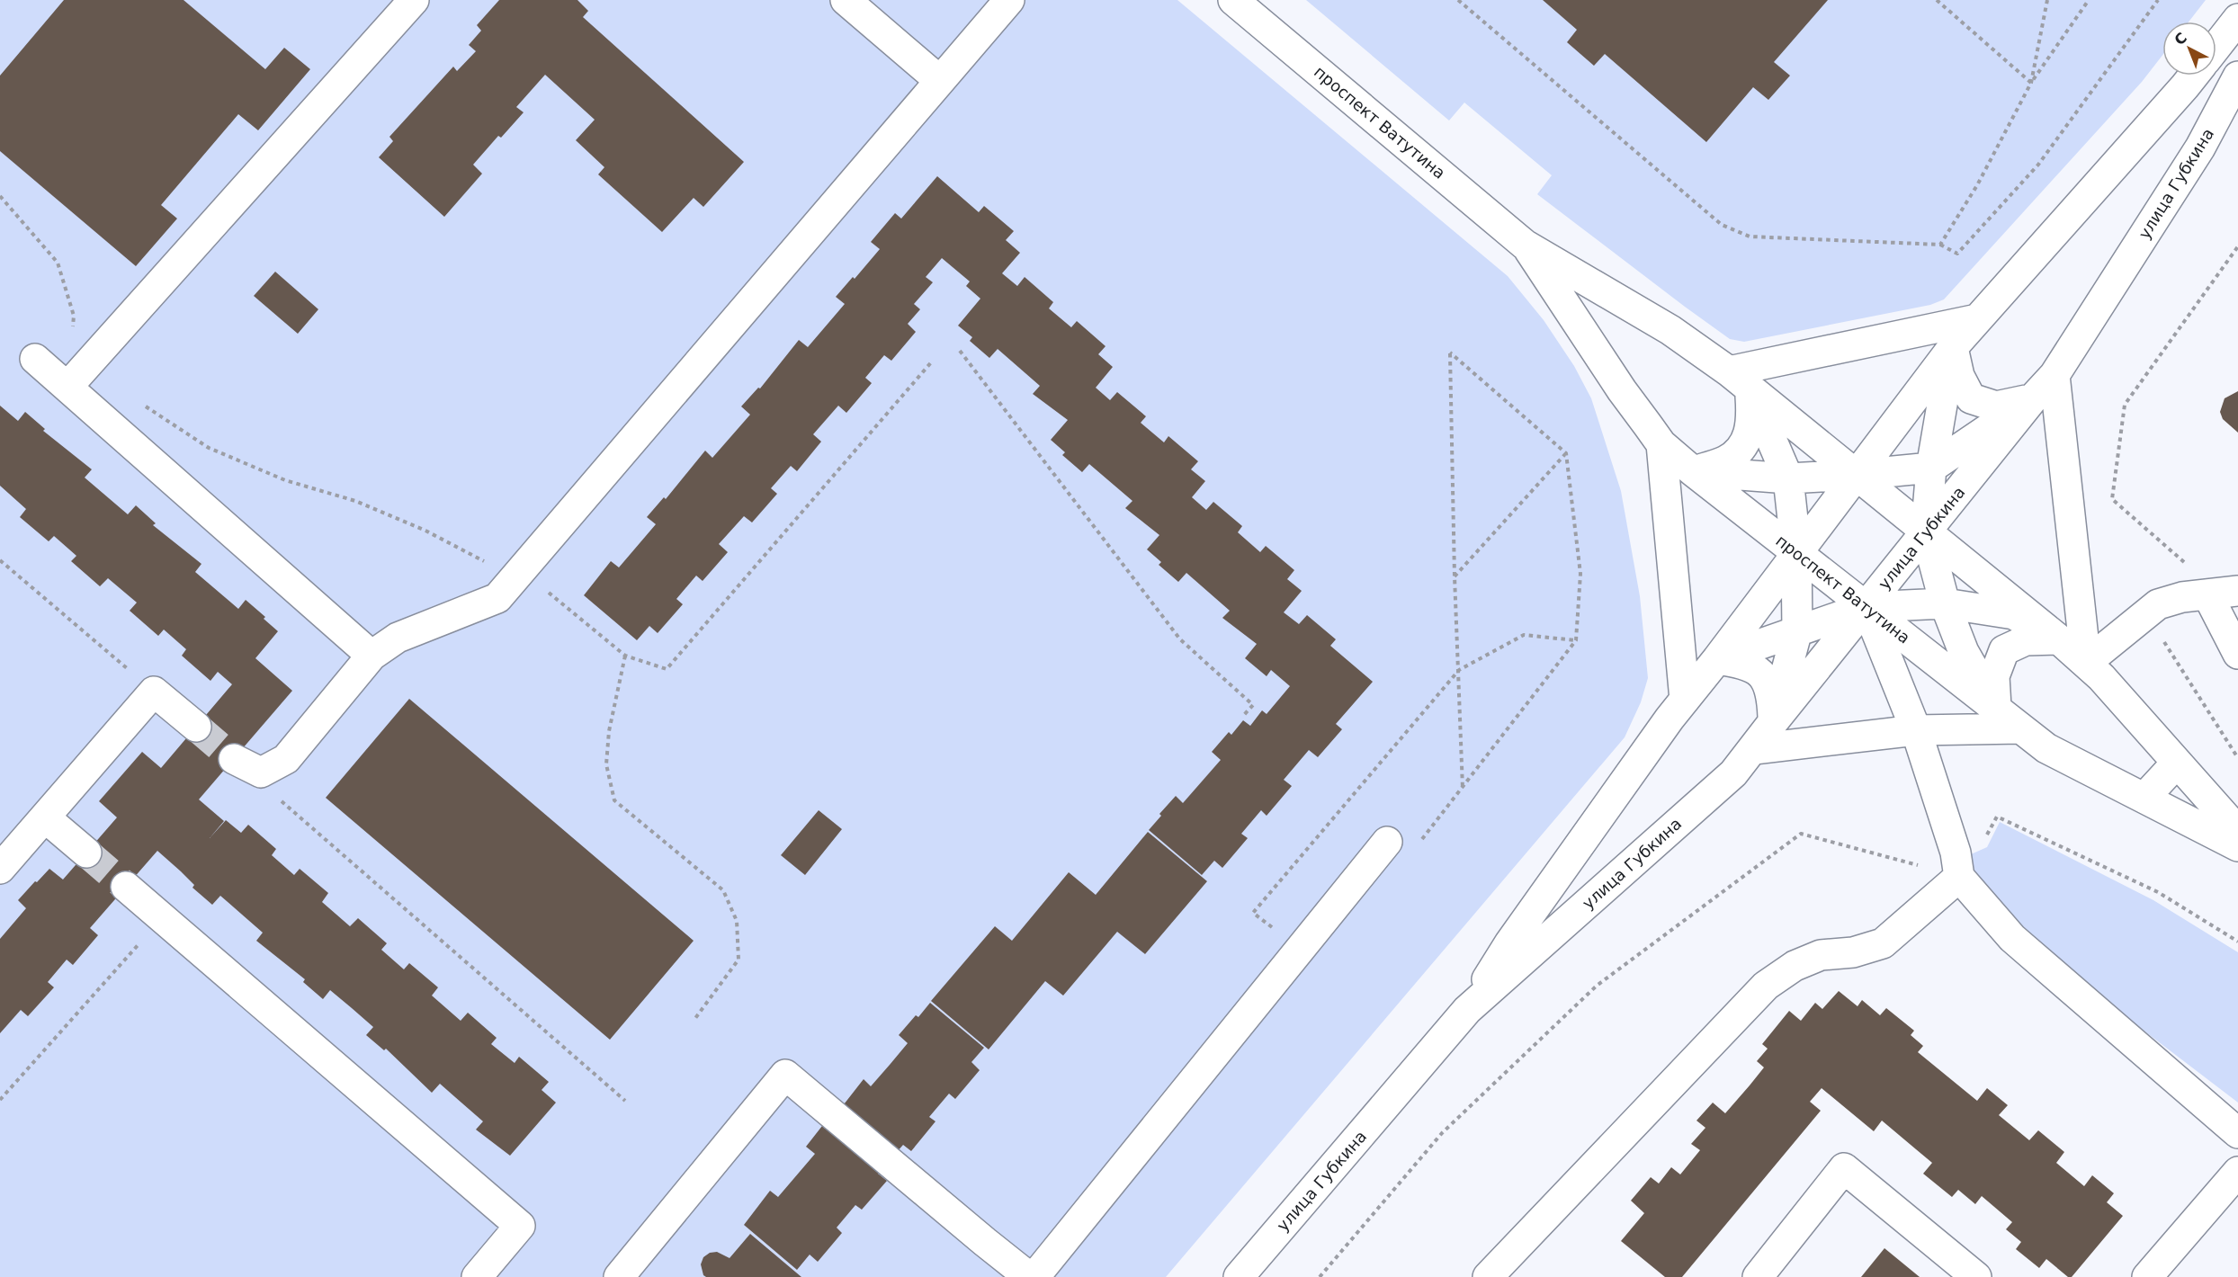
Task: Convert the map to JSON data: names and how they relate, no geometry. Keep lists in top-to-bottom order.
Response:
{
  "streets": {
    "main road": ["проспект Ватутина", "улица Губкина"]
  },
  "crossings": [
    ["проспект Ватутина", "улица Губкина"]
  ],
  "north": "top left"
}
